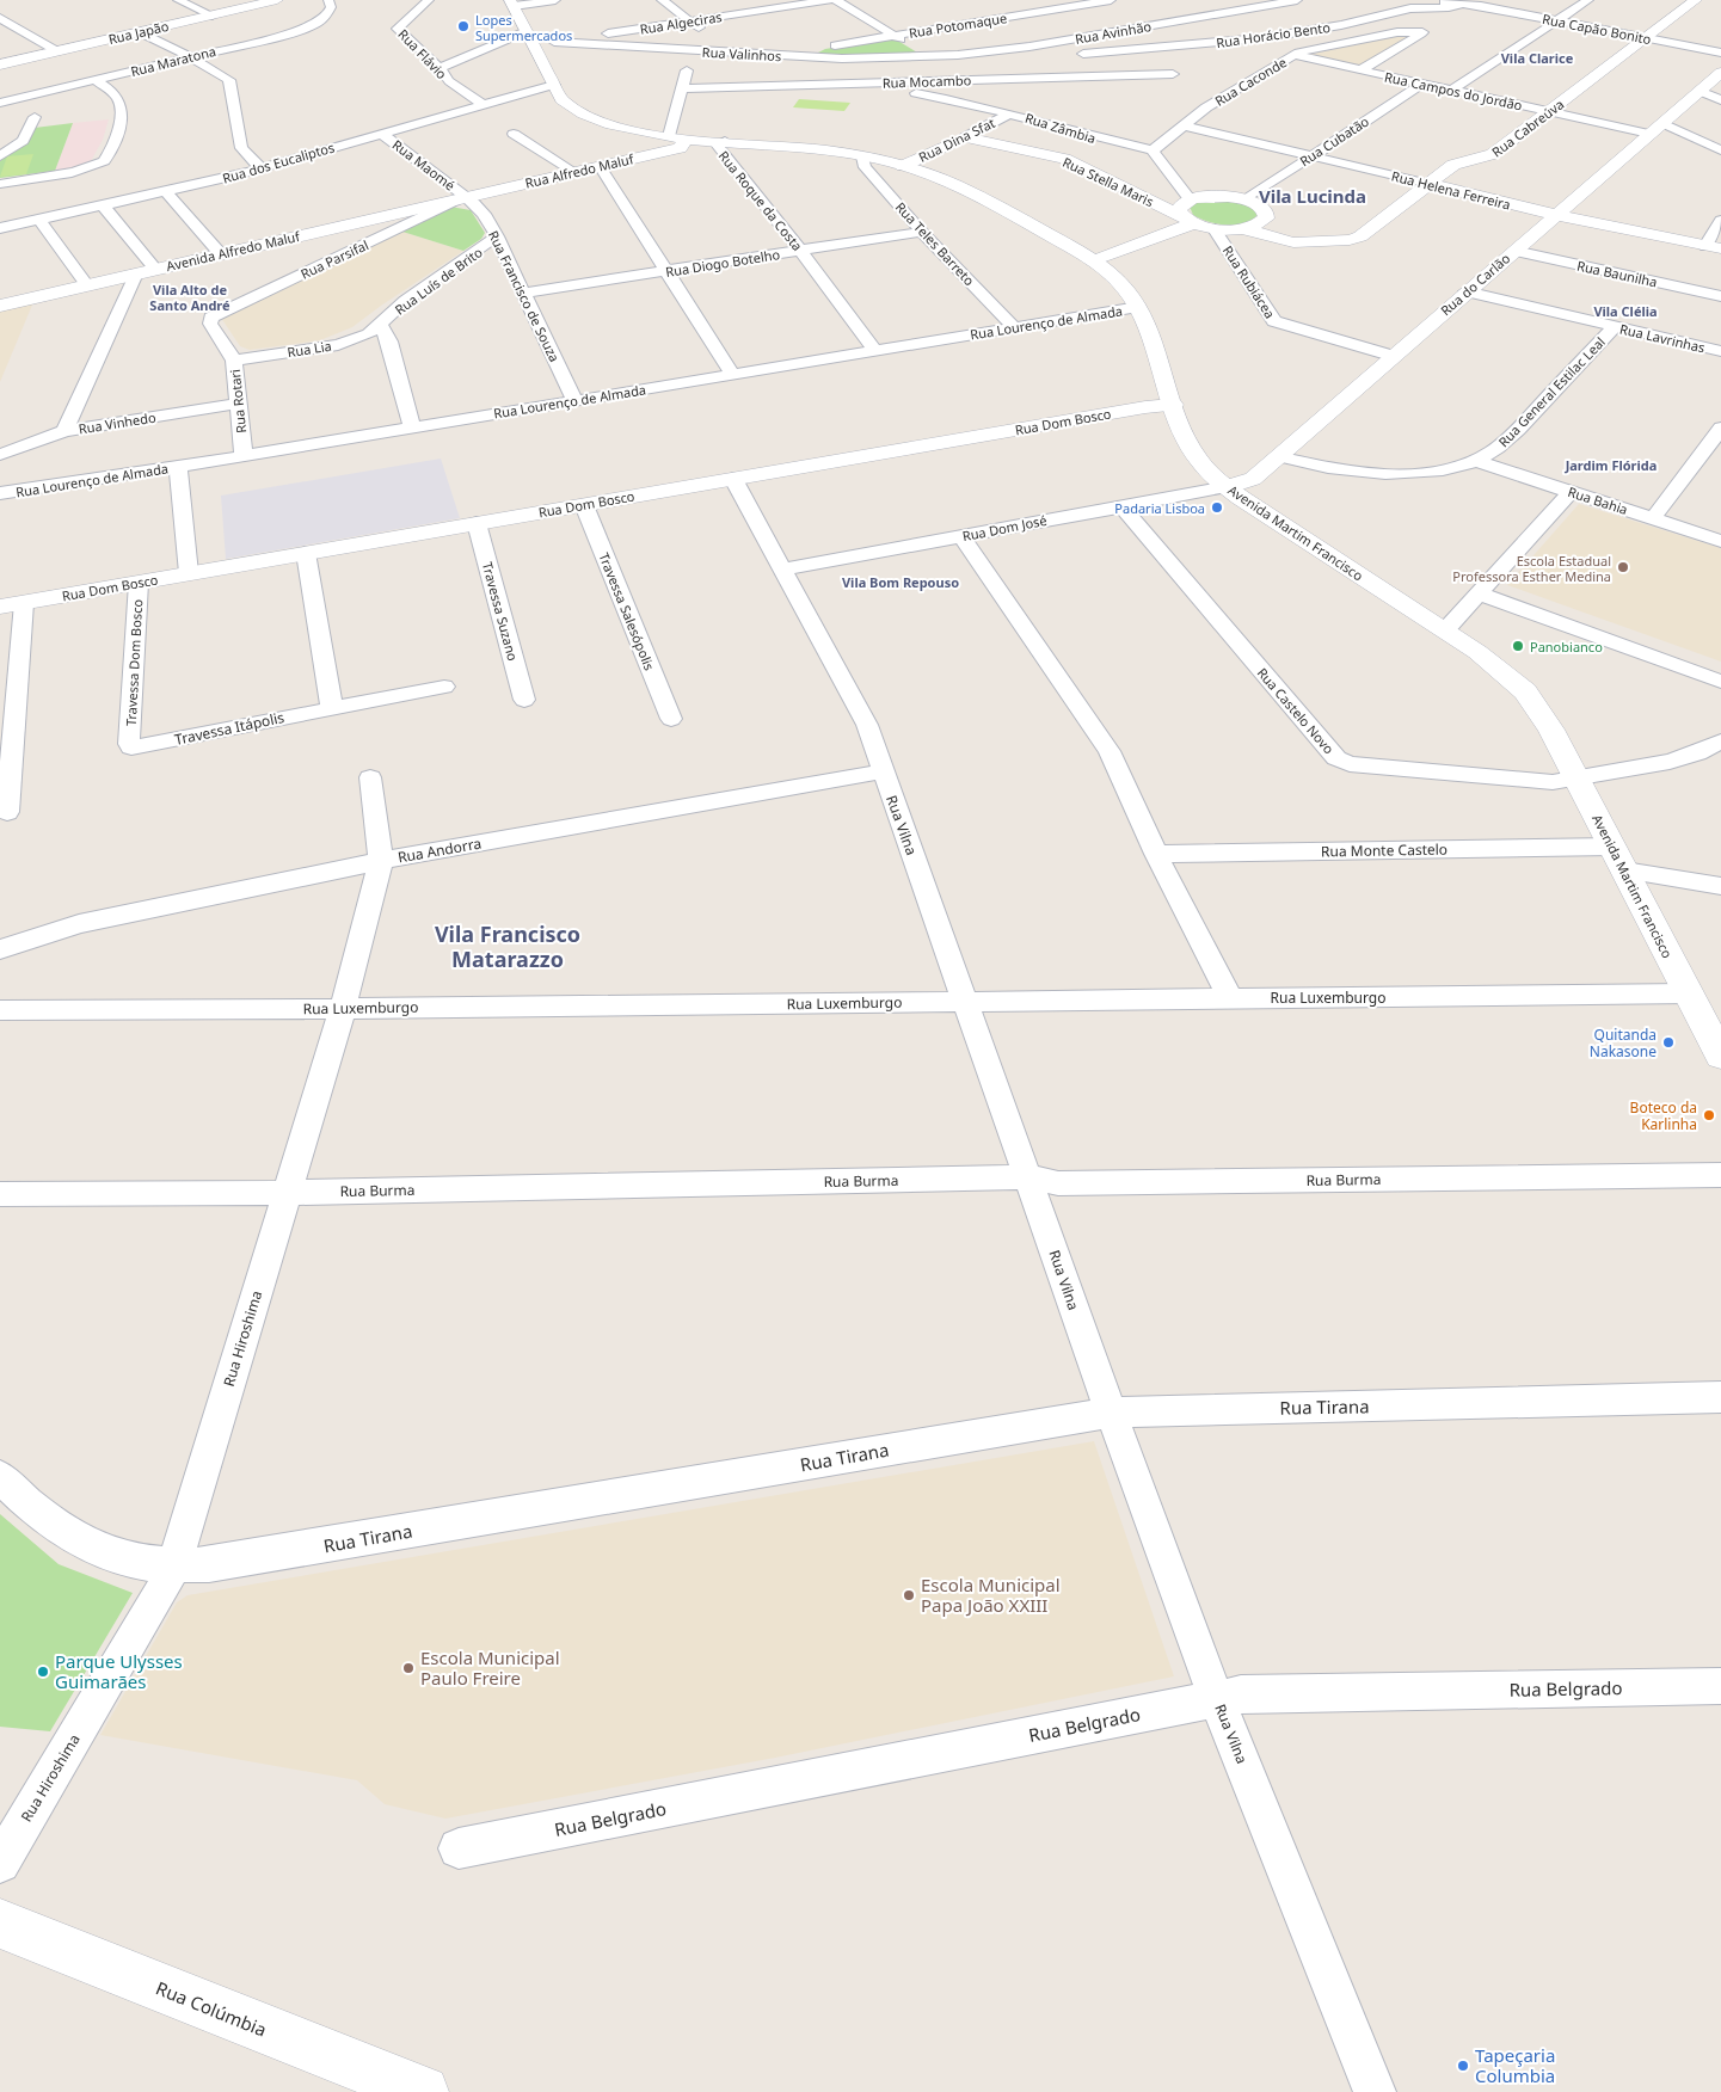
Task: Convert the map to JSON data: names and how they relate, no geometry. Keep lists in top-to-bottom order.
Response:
{
  "streets": {
    "street": [
      "Rua Algeciras",
      "Rua Potomaque",
      "Rua Capão Bonito",
      "Rua Japão",
      "Rua Avinhão",
      "Rua Horácio Bento",
      "Rua Flávio",
      "Rua Valinhos",
      "Rua Maratona",
      "Rua Mocambo",
      "Rua Caconde",
      "Rua Campos do Jordão",
      "Rua Zâmbia",
      "Rua Cabreúva",
      "Rua Dina Sfat",
      "Rua Cubatão",
      "Rua dos Eucaliptos",
      "Rua Maomé",
      "Rua Alfredo Maluf",
      "Rua Stella Maris",
      "Rua Helena Ferreira",
      "Rua Roque da Costa",
      "Rua Teles Barreto",
      "Avenida Alfredo Maluf",
      "Rua Parsifal",
      "Rua Diogo Botelho",
      "Rua Baunilha",
      "Rua Luís de Brito",
      "Rua Rubiácea",
      "Rua do Carlão",
      "Rua Francisco de Souza",
      "Rua Lourenço de Almada",
      "Rua Lavrinhas",
      "Rua Lia",
      "Rua General Estilac Leal",
      "Rua Rotari",
      "Rua Dom Bosco",
      "Rua Vinhedo",
      "Rua Bahia",
      "Rua Dom José",
      "Avenida Martim Francisco",
      "Travessa Suzano",
      "Travessa Salesópolis",
      "Travessa Dom Bosco",
      "Rua Castelo Novo",
      "Travessa Itápolis",
      "Rua Vilna",
      "Rua Andorra",
      "Rua Monte Castelo",
      "Rua Luxemburgo",
      "Rua Burma",
      "Rua Hiroshima",
      "Rua Tirana",
      "Rua Belgrado",
      "Rua Colúmbia"
    ]
  },
  "crossings": [
    ["Rua Algeciras", "Rua Flávio"],
    ["Rua Algeciras", "Rua Valinhos"],
    ["Rua Algeciras", "Avenida Martim Francisco"],
    ["Rua Potomaque", "Rua Valinhos"],
    ["Rua Capão Bonito", "Rua Horácio Bento"],
    ["Rua Capão Bonito", "Rua Cabreúva"],
    ["Rua Avinhão", "Rua Valinhos"],
    ["Rua Flávio", "Rua dos Eucaliptos"],
    ["Rua Mocambo", "Rua Zâmbia"],
    ["Rua Caconde", "Rua Campos do Jordão"],
    ["Rua Caconde", "Rua Zâmbia"],
    ["Rua Caconde", "Rua Helena Ferreira"],
    ["Rua Campos do Jordão", "Rua Cabreúva"],
    ["Rua Campos do Jordão", "Rua Cubatão"],
    ["Rua Campos do Jordão", "Rua do Carlão"],
    ["Rua Zâmbia", "Rua Dina Sfat"],
    ["Rua Cabreúva", "Rua Stella Maris"],
    ["Rua Cabreúva", "Rua Helena Ferreira"],
    ["Rua Cabreúva", "Rua Rubiácea"],
    ["Rua Dina Sfat", "Rua Stella Maris"],
    ["Rua Dina Sfat", "Avenida Martim Francisco"],
    ["Rua Cubatão", "Rua Helena Ferreira"],
    ["Rua dos Eucaliptos", "Rua Maomé"],
    ["Rua dos Eucaliptos", "Avenida Martim Francisco"],
    ["Rua Maomé", "Rua Alfredo Maluf"],
    ["Rua Maomé", "Avenida Alfredo Maluf"],
    ["Rua Maomé", "Rua Francisco de Souza"],
    ["Rua Alfredo Maluf", "Avenida Alfredo Maluf"],
    ["Rua Alfredo Maluf", "Rua Francisco de Souza"],
    ["Rua Alfredo Maluf", "Avenida Martim Francisco"],
    ["Rua Stella Maris", "Rua Rubiácea"],
    ["Rua Helena Ferreira", "Rua do Carlão"],
    ["Rua Roque da Costa", "Rua Diogo Botelho"],
    ["Rua Roque da Costa", "Rua Lourenço de Almada"],
    ["Rua Roque da Costa", "Avenida Martim Francisco"],
    ["Rua Teles Barreto", "Rua Diogo Botelho"],
    ["Rua Teles Barreto", "Rua Lourenço de Almada"],
    ["Rua Teles Barreto", "Avenida Martim Francisco"],
    ["Avenida Alfredo Maluf", "Rua Parsifal"],
    ["Avenida Alfredo Maluf", "Rua Francisco de Souza"],
    ["Rua Parsifal", "Rua Rotari"],
    ["Rua Diogo Botelho", "Rua Francisco de Souza"],
    ["Rua Baunilha", "Rua do Carlão"],
    ["Rua Luís de Brito", "Rua Francisco de Souza"],
    ["Rua Luís de Brito", "Rua Lourenço de Almada"],
    ["Rua Luís de Brito", "Rua Lia"],
    ["Rua Rubiácea", "Rua do Carlão"],
    ["Rua do Carlão", "Rua Lavrinhas"],
    ["Rua do Carlão", "Rua General Estilac Leal"],
    ["Rua do Carlão", "Rua Dom José"],
    ["Rua do Carlão", "Avenida Martim Francisco"],
    ["Rua Francisco de Souza", "Rua Lourenço de Almada"],
    ["Rua Lourenço de Almada", "Rua Rotari"],
    ["Rua Lourenço de Almada", "Avenida Martim Francisco"],
    ["Rua Lavrinhas", "Rua General Estilac Leal"],
    ["Rua Lia", "Rua Rotari"],
    ["Rua General Estilac Leal", "Rua Bahia"],
    ["Rua Rotari", "Rua Vinhedo"],
    ["Rua Dom Bosco", "Avenida Martim Francisco"],
    ["Rua Dom Bosco", "Travessa Suzano"],
    ["Rua Dom Bosco", "Travessa Salesópolis"],
    ["Rua Dom Bosco", "Travessa Dom Bosco"],
    ["Rua Dom Bosco", "Rua Vilna"],
    ["Rua Dom José", "Avenida Martim Francisco"],
    ["Rua Dom José", "Rua Castelo Novo"],
    ["Rua Dom José", "Rua Vilna"],
    ["Avenida Martim Francisco", "Rua Castelo Novo"],
    ["Avenida Martim Francisco", "Rua Monte Castelo"],
    ["Avenida Martim Francisco", "Rua Luxemburgo"],
    ["Travessa Dom Bosco", "Travessa Itápolis"],
    ["Rua Vilna", "Rua Andorra"],
    ["Rua Vilna", "Rua Luxemburgo"],
    ["Rua Vilna", "Rua Burma"],
    ["Rua Vilna", "Rua Tirana"],
    ["Rua Vilna", "Rua Belgrado"],
    ["Rua Andorra", "Rua Hiroshima"],
    ["Rua Luxemburgo", "Rua Hiroshima"],
    ["Rua Burma", "Rua Hiroshima"],
    ["Rua Hiroshima", "Rua Tirana"]
  ],
  "districts": [
    "Vila Clarice",
    "Vila Lucinda",
    "Vila Alto de Santo André",
    "Vila Clélia",
    "Jardim Flórida",
    "Vila Bom Repouso",
    "Vila Francisco Matarazzo"
  ],
  "places": [
    "Lopes Supermercados",
    "Padaria Lisboa",
    "Escola Estadual Professora Esther Medina",
    "Panobianco",
    "Quitanda Nakasone",
    "Boteco da Karlinha",
    "Escola Municipal Papa João XXIII",
    "Escola Municipal Paulo Freire",
    "Parque Ulysses Guimarães",
    "Tapeçaria Columbia"
  ]
}
